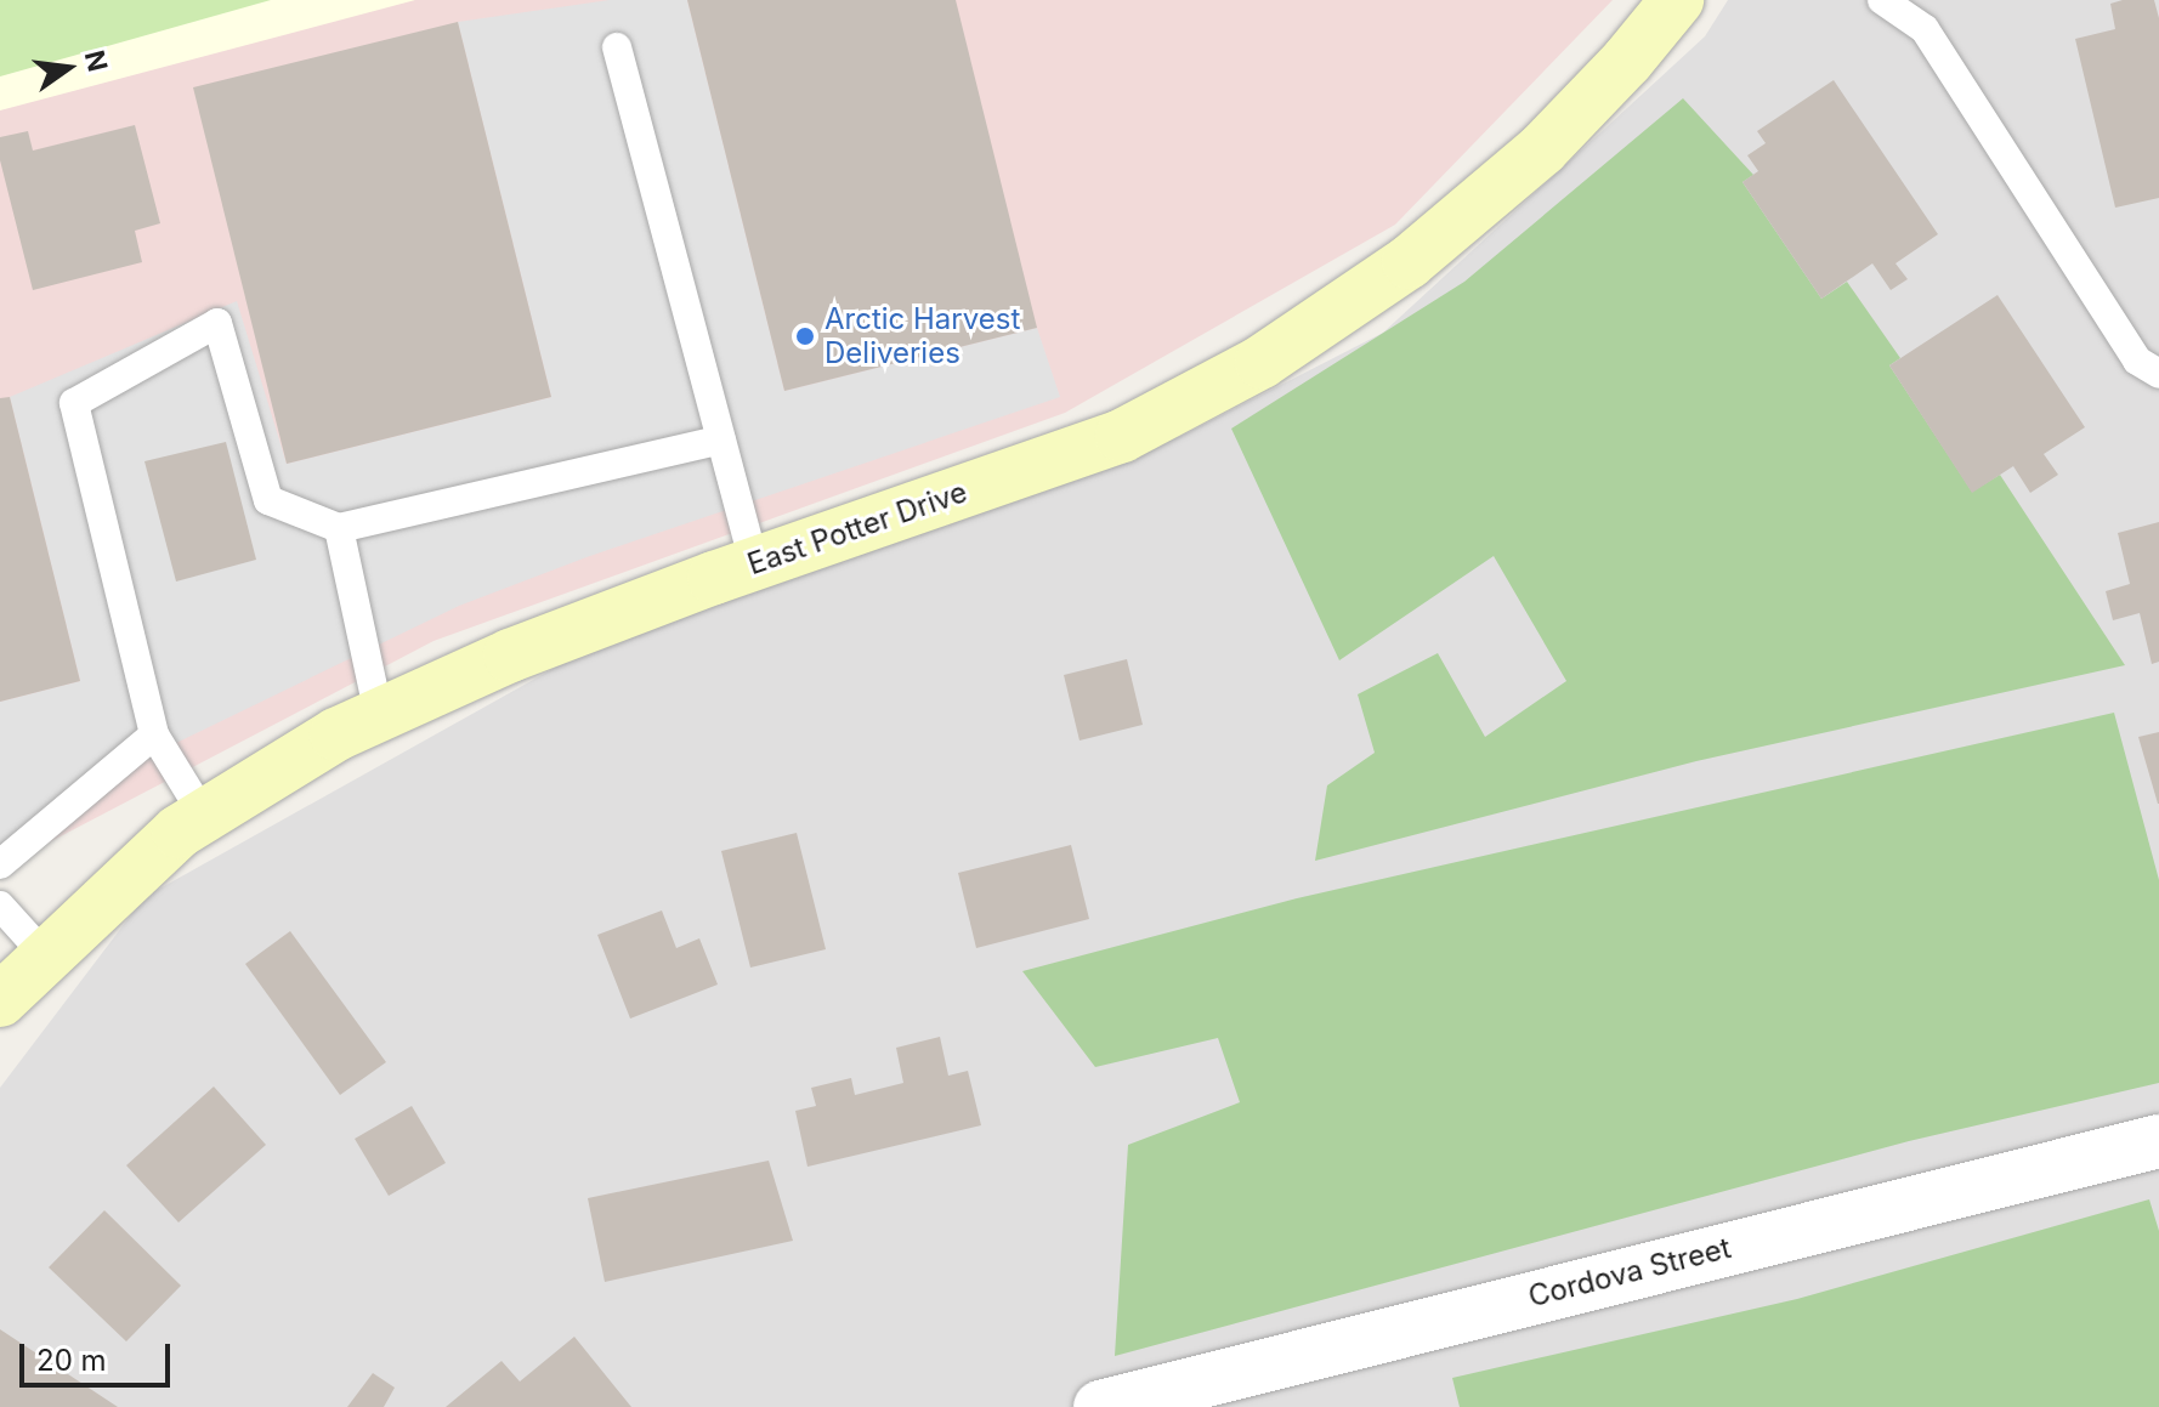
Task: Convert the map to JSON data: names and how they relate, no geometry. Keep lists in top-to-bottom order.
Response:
{
  "streets": {
    "street": ["East Potter Drive", "Cordova Street"]
  },
  "places": ["Arctic Harvest Deliveries"],
  "scale_bar": "20 m",
  "north": "right"
}
